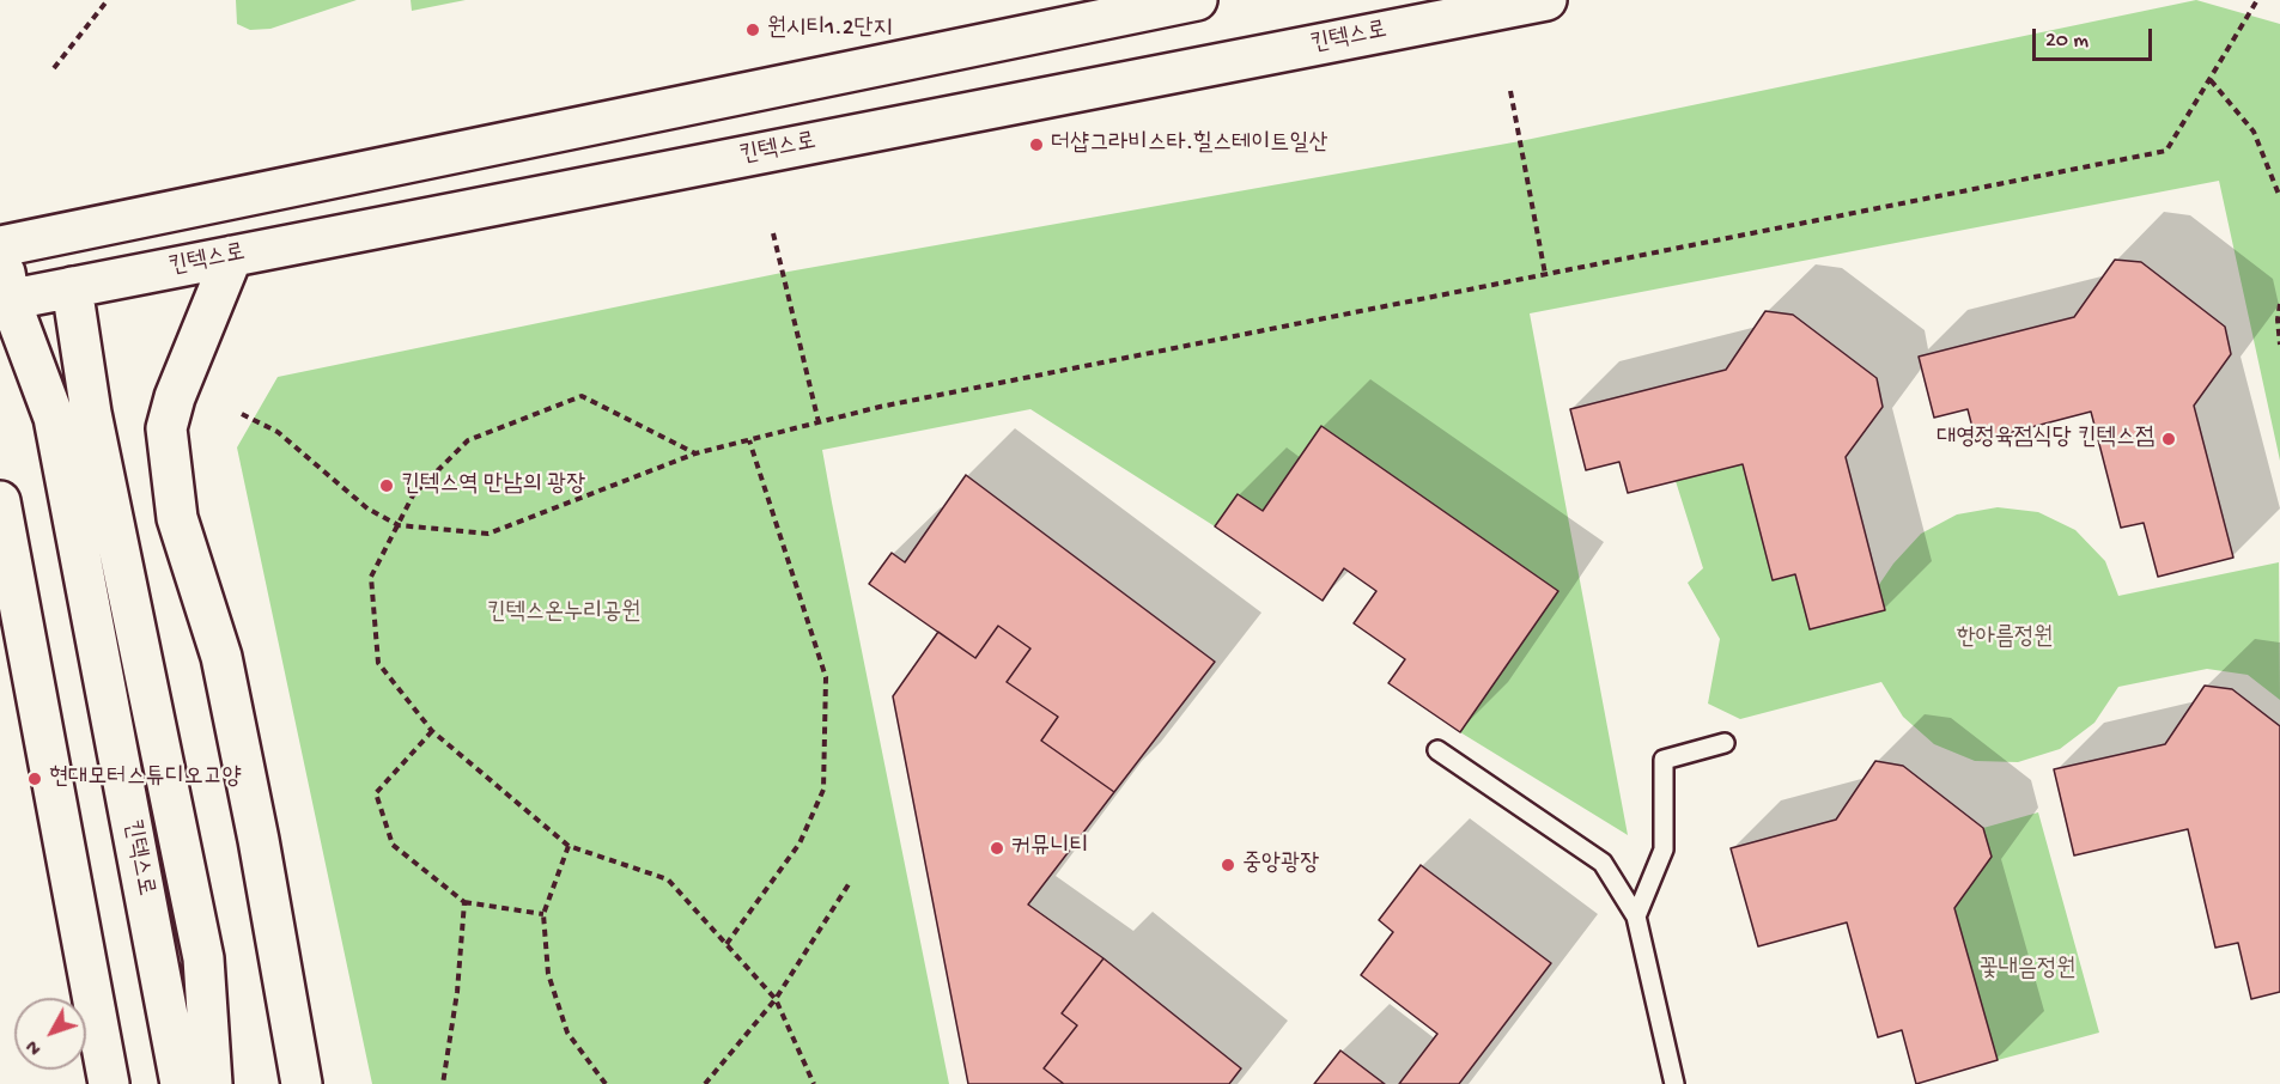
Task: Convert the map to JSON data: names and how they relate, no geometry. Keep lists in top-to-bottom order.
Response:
{
  "streets": {
    "main road": ["킨텍스로"]
  },
  "parks": ["킨텍스온누리공원", "한아름정원", "꽃내음정원"],
  "places": [
    "원시티1.2단지",
    "더샵그라비스타.힐스테이트일산",
    "대영정육점식당 킨텍스점",
    "킨텍스역 만남의 광장",
    "현대모터스튜디오고양",
    "커뮤니티",
    "중앙광장"
  ],
  "scale_bar": "20 m",
  "north": "bottom left"
}
